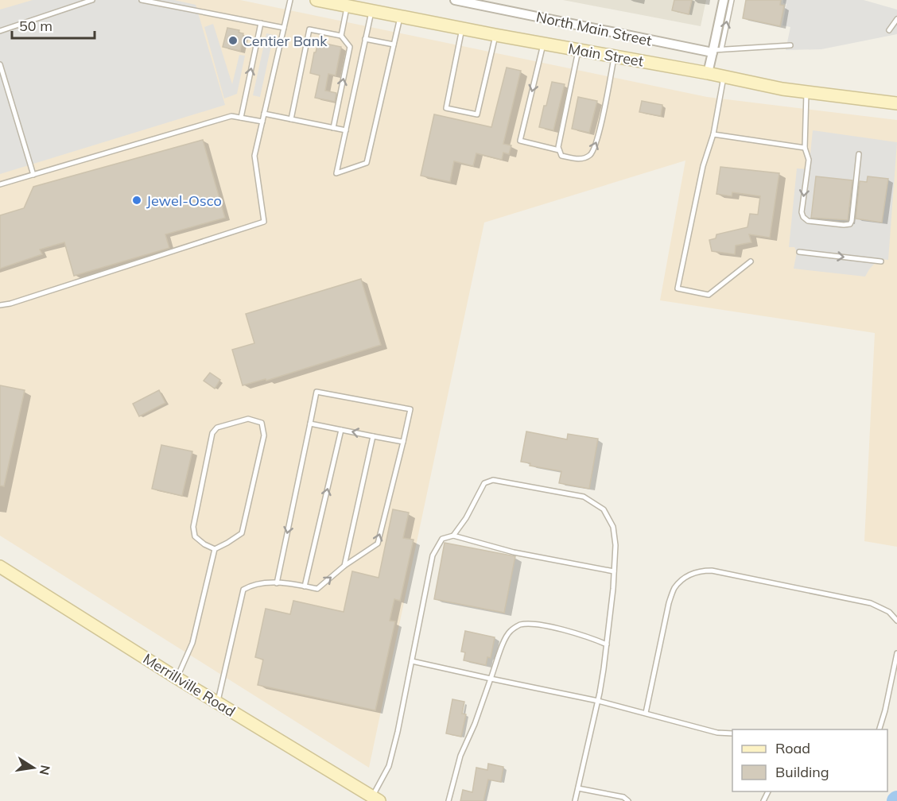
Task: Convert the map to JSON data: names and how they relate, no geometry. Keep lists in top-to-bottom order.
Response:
{
  "streets": {
    "main road": ["Main Street", "Merrillville Road"],
    "street": ["North Main Street"]
  },
  "places": ["Centier Bank", "Jewel-Osco"],
  "legend": ["Road", "Building"],
  "scale_bar": "50 m",
  "north": "right"
}
